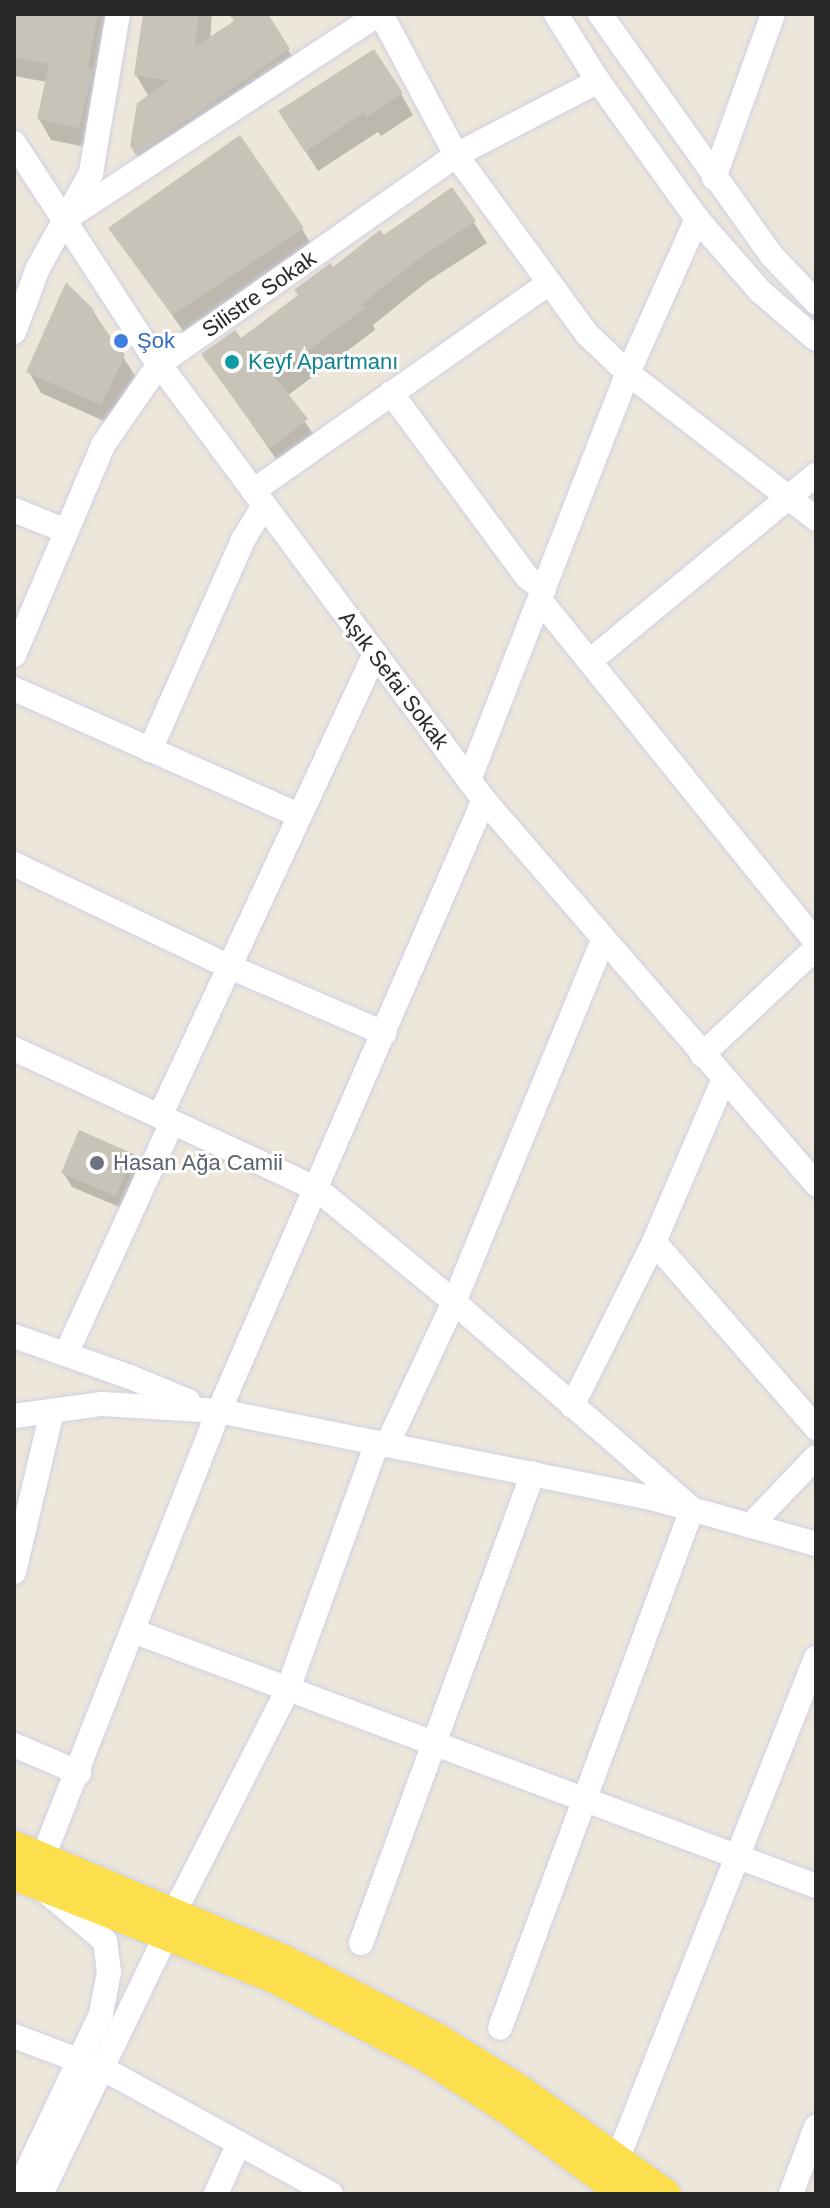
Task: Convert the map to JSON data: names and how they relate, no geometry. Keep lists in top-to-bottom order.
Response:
{
  "streets": {
    "street": ["Silistre Sokak", "Aşık Sefai Sokak"]
  },
  "crossings": [
    ["Silistre Sokak", "Aşık Sefai Sokak"]
  ],
  "places": ["Şok", "Keyf Apartmanı", "Hasan Ağa Camii"]
}
